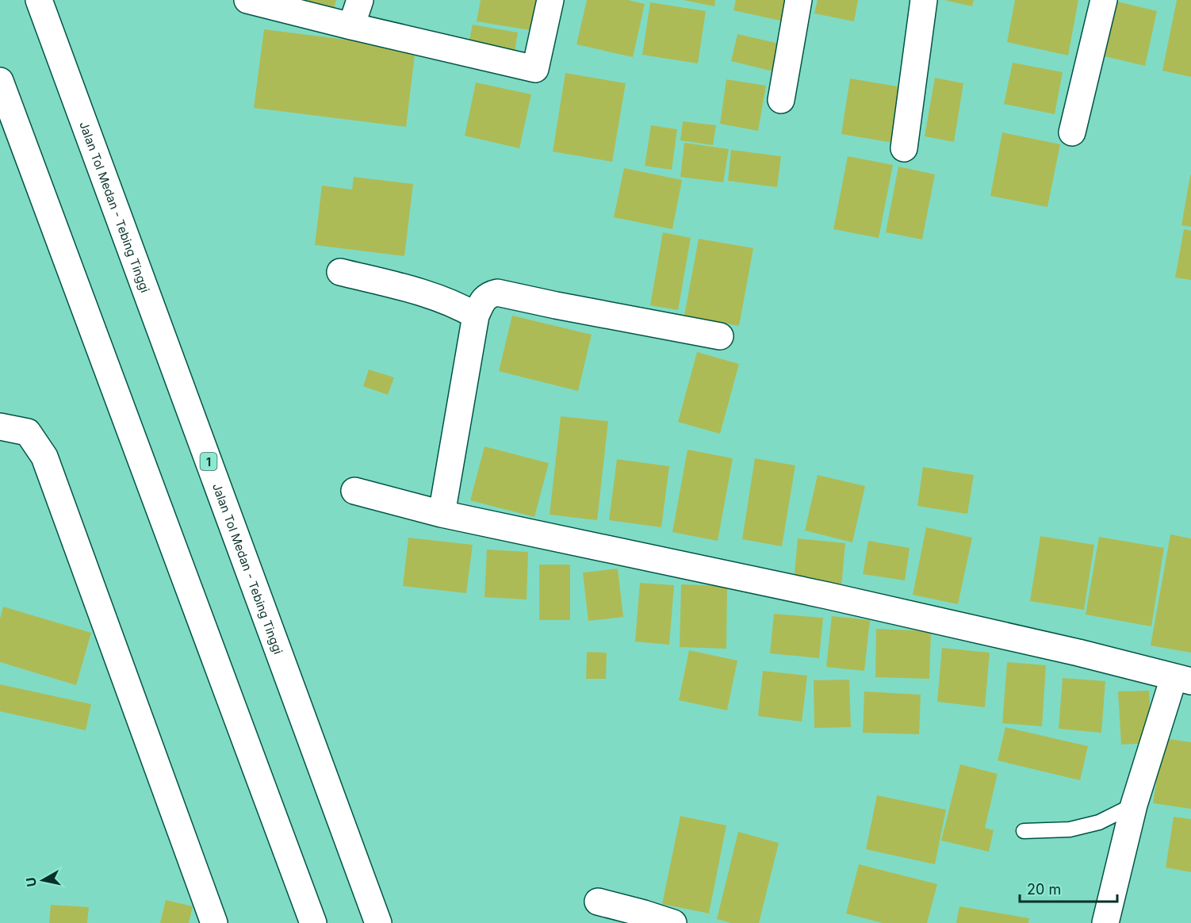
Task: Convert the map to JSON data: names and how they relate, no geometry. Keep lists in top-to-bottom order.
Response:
{
  "streets": {
    "main road": ["Jalan Tol Medan - Tebing Tinggi", "1"]
  },
  "scale_bar": "20 m",
  "north": "left"
}
